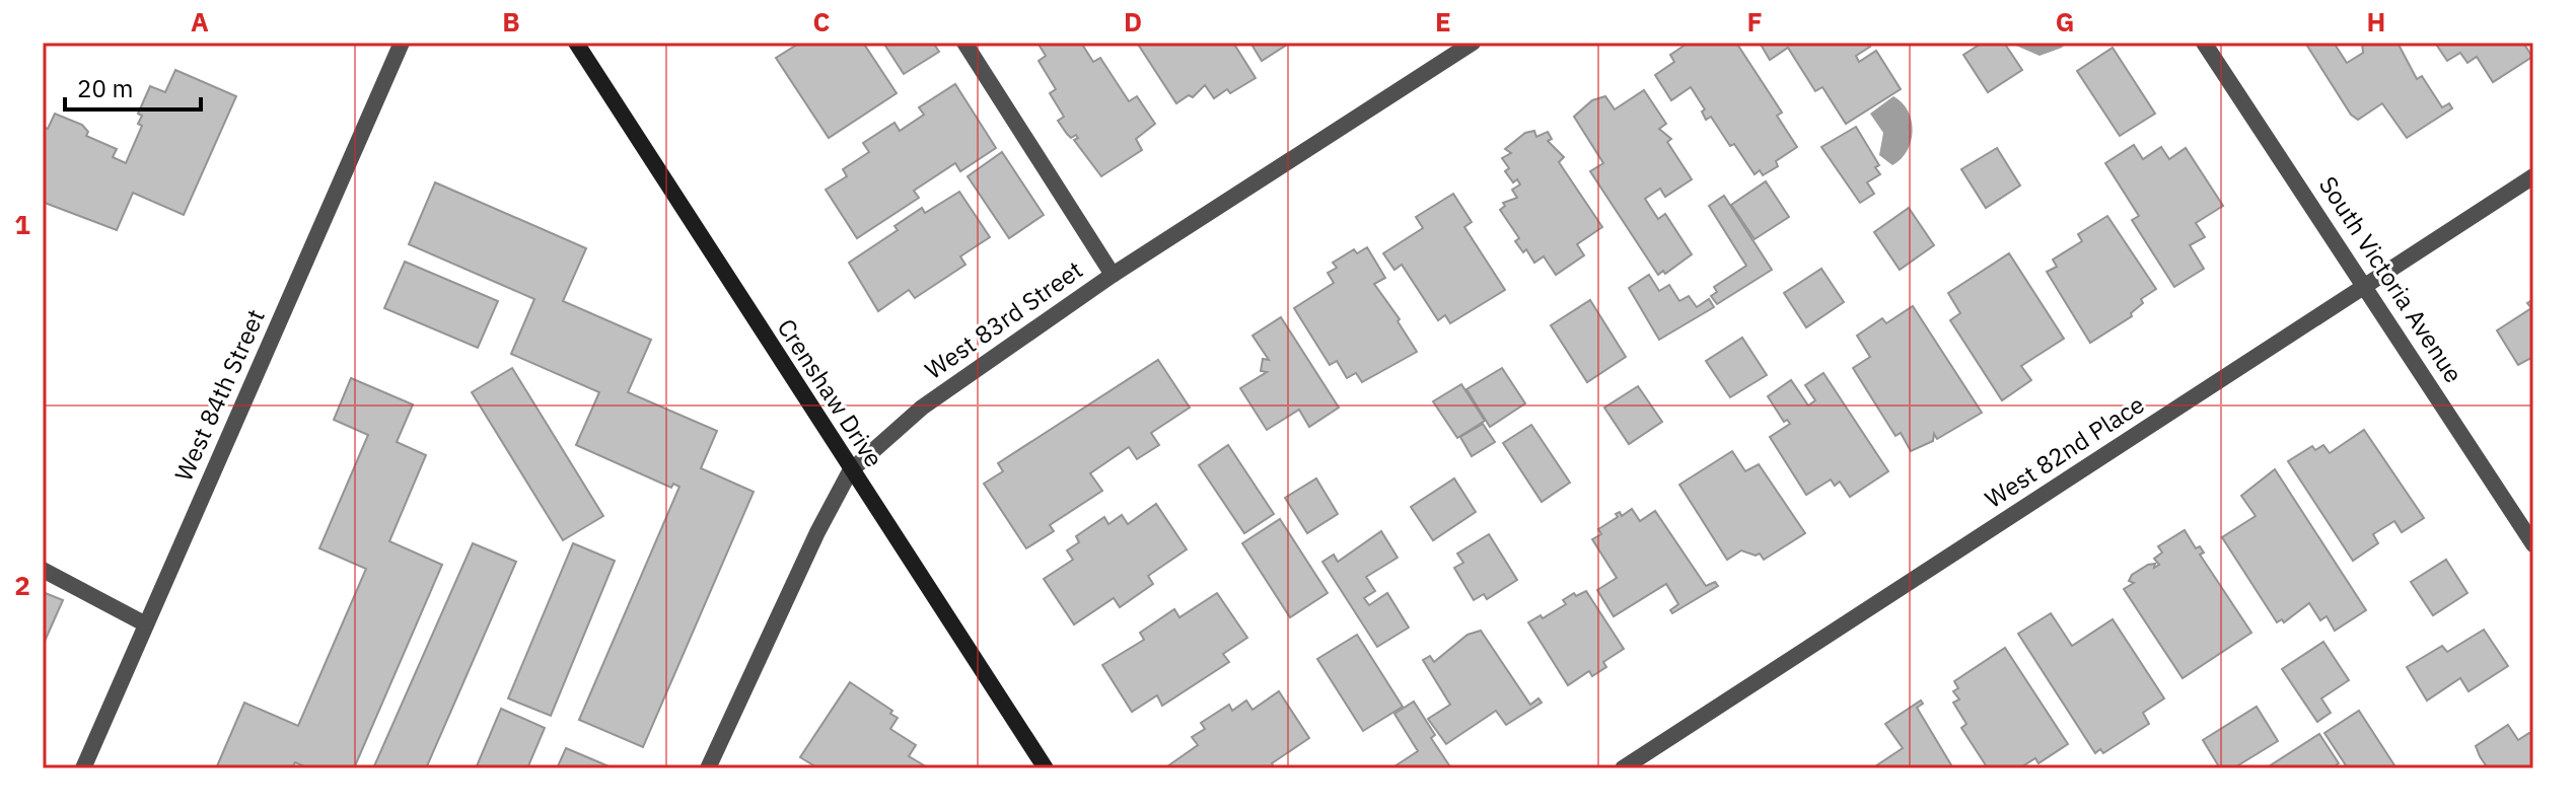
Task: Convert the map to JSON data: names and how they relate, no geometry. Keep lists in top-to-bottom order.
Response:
{
  "streets": {
    "main road": ["Crenshaw Drive"],
    "street": [
      "South Victoria Avenue",
      "West 83rd Street",
      "West 84th Street",
      "West 82nd Place"
    ]
  },
  "crossings": [
    ["South Victoria Avenue", "West 82nd Place"],
    ["West 83rd Street", "Crenshaw Drive"]
  ],
  "scale_bar": "20 m",
  "grid": {
    "columns": [
      "A",
      "B",
      "C",
      "D",
      "E",
      "F",
      "G",
      "H"
    ],
    "rows": ["1", "2"]
  }
}
